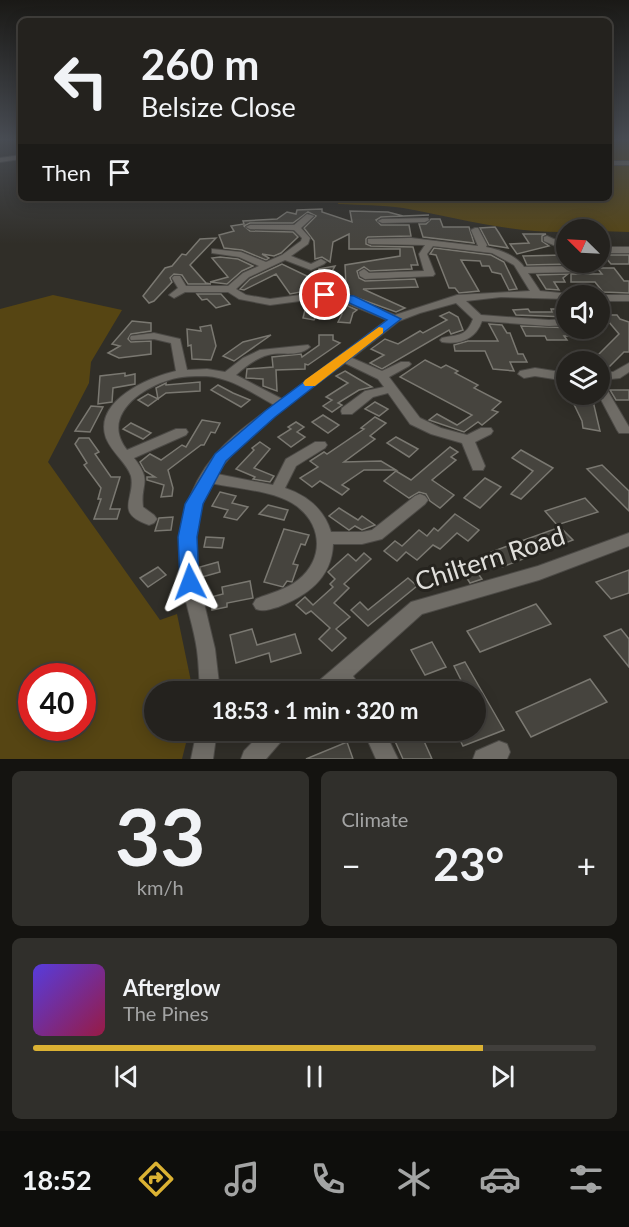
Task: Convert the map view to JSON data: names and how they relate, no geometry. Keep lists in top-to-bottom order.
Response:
{
  "streets": {
    "street": ["Chiltern Road"]
  },
  "north": "top left",
  "page": {
    "turn": ["260 m", "Belsize Close"],
    "then": "Then",
    "limit": "40",
    "trip": "18:53 · 1 min · 320 m",
    "tile": [
      ["33", "km/h"],
      "Climate"
    ],
    "heat": ["−", "23°", "+"],
    "song": ["Afterglow", "The Pines"],
    "tabs": "18:52"
  }
}
